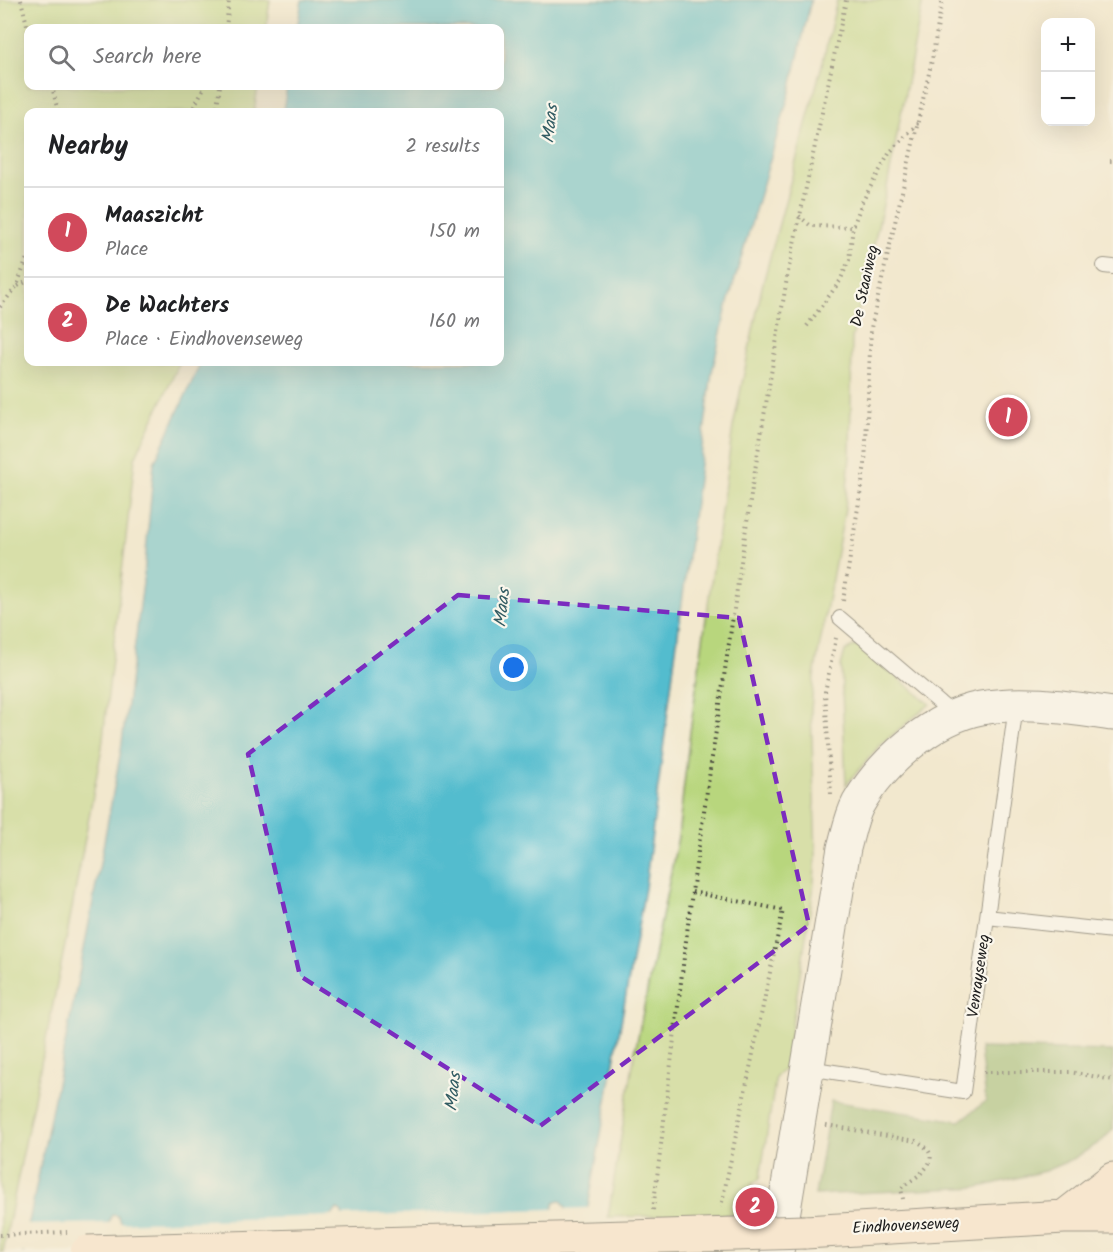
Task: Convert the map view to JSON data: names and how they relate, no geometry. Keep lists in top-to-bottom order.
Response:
{
  "streets": {
    "main road": ["Eindhovenseweg"],
    "lane": ["Venrayseweg"],
    "path": ["De Staaiweg"]
  },
  "water": ["Maas"],
  "page": {
    "map_buttons": ["+", "−"],
    "search": "Search here",
    "heading": ["Nearby", "2 results"],
    "list": [
      {
        "mark": "1",
        "name": "Maaszicht",
        "note": "Place",
        "value": "150 m"
      },
      {
        "mark": "2",
        "name": "De Wachters",
        "note": "Place · Eindhovenseweg",
        "value": "160 m"
      }
    ],
    "pins": ["1", "2"]
  }
}
